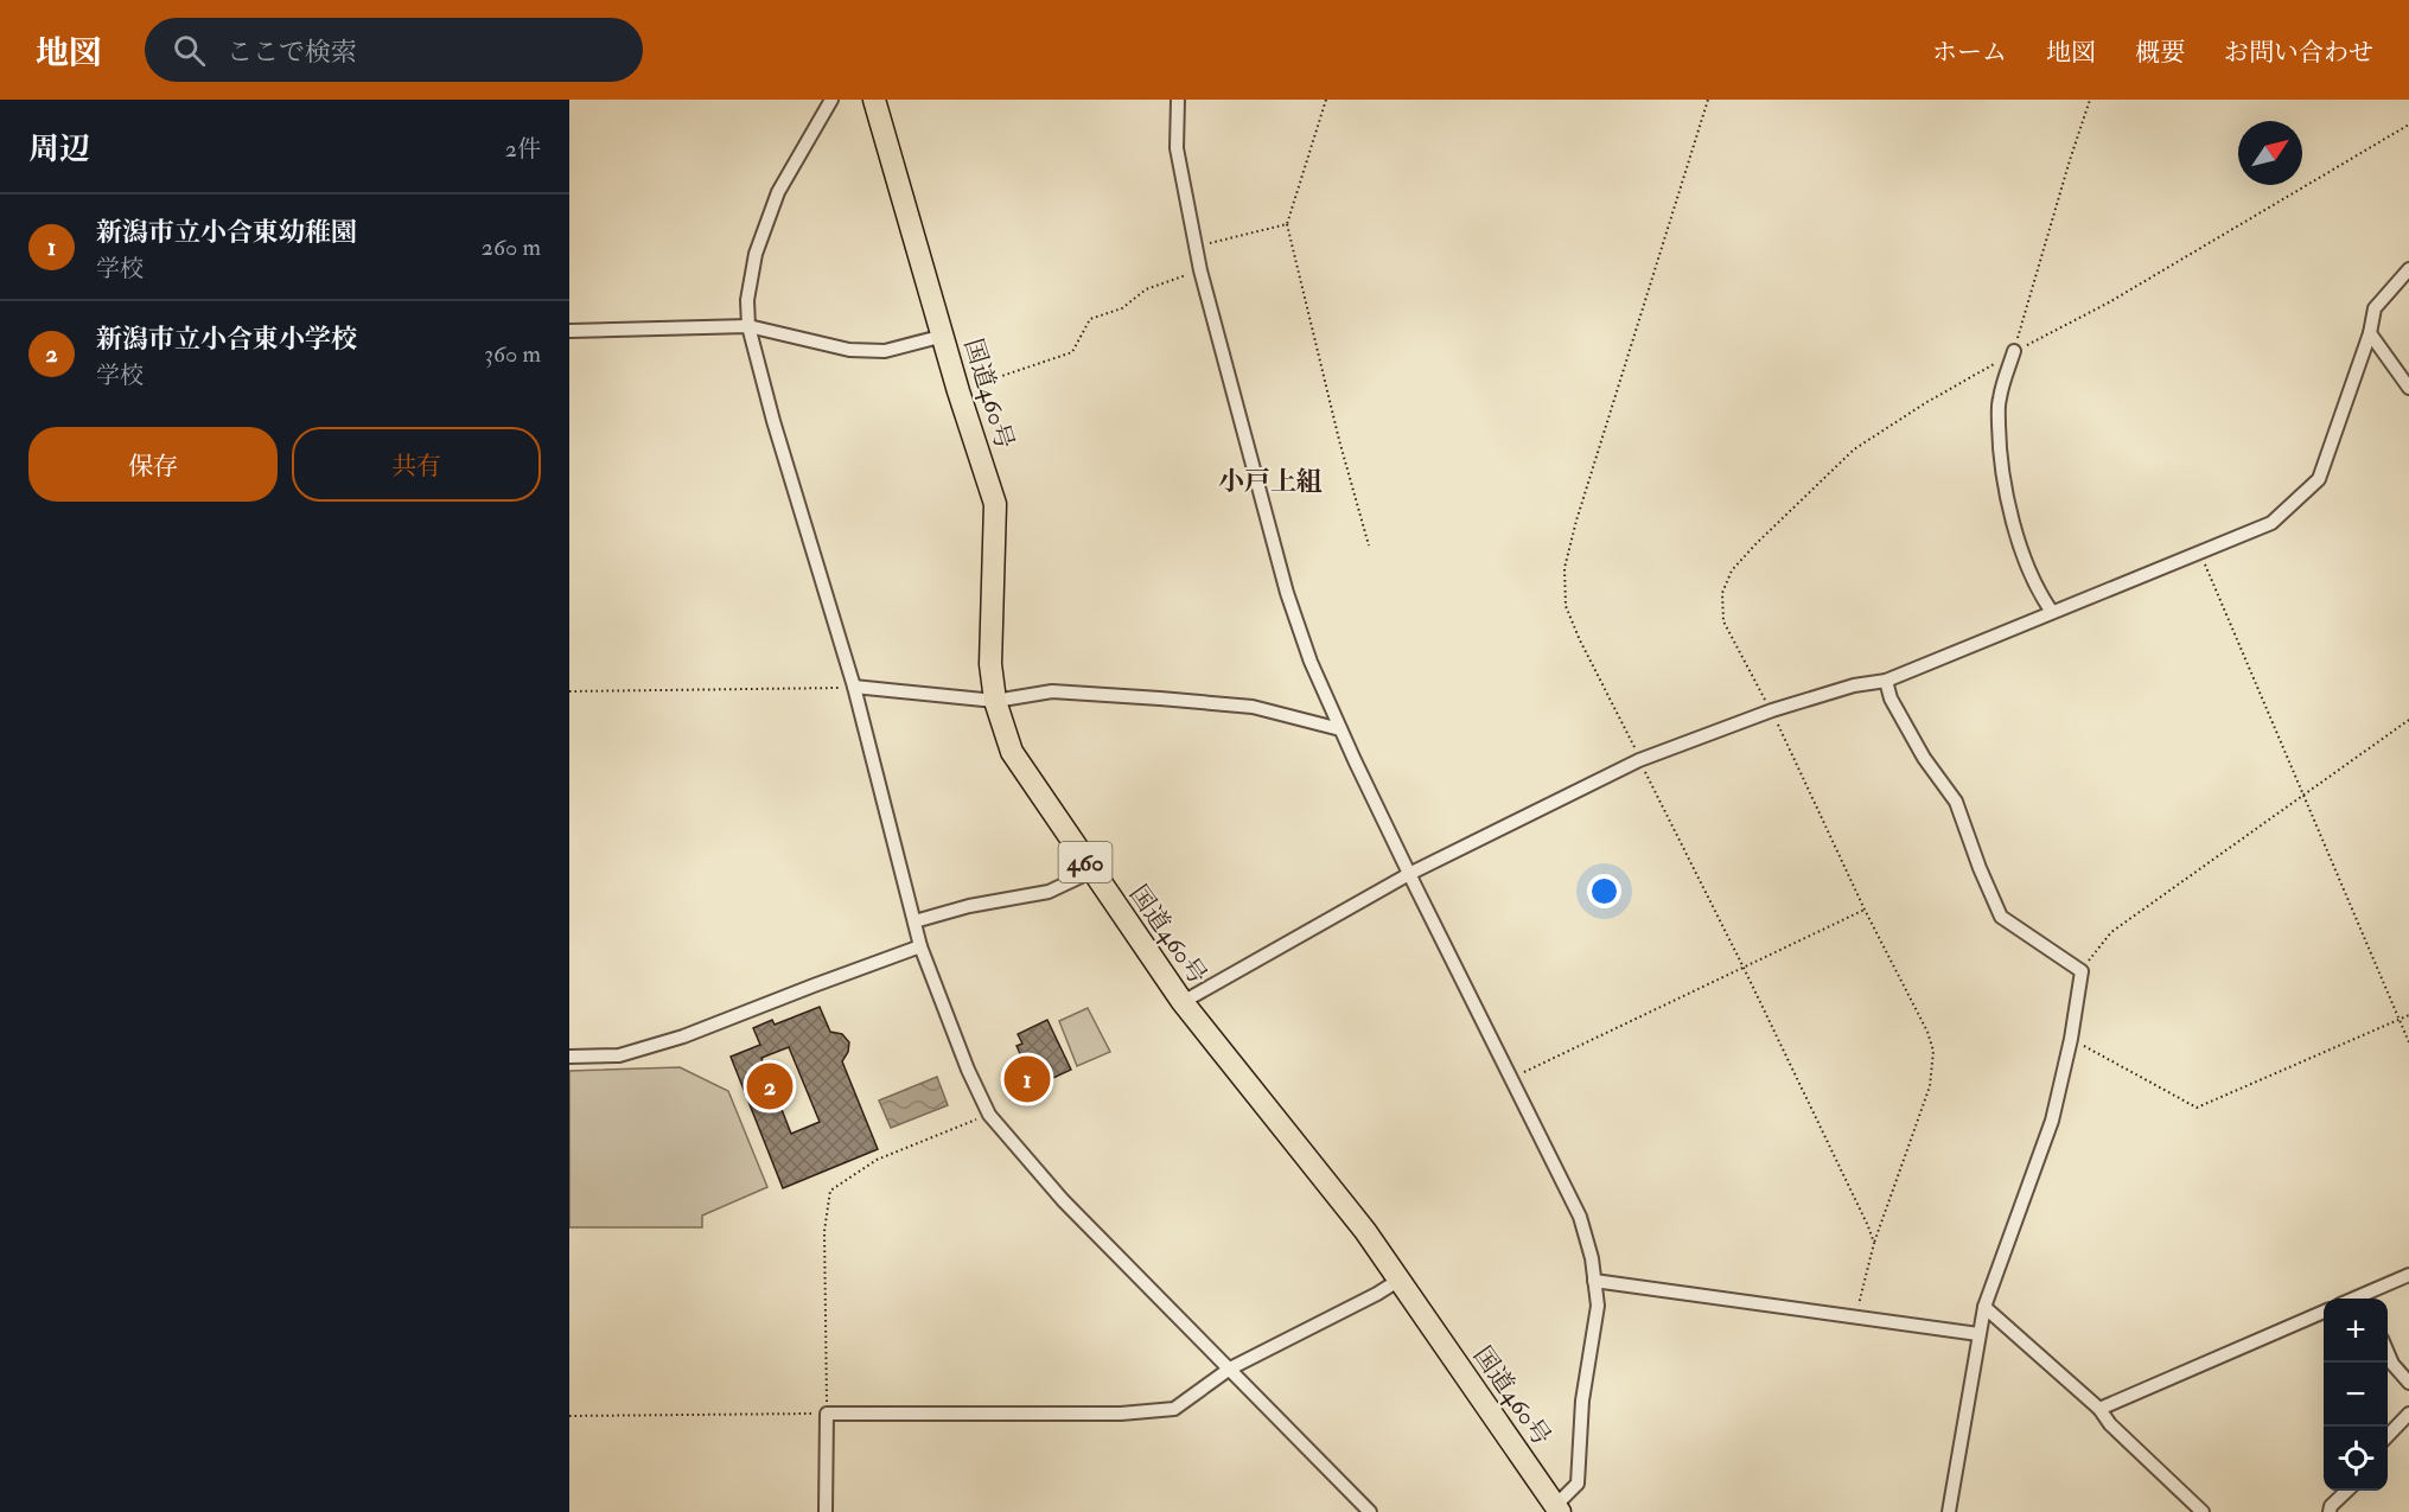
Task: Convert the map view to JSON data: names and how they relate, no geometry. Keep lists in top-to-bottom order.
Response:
{
  "streets": {
    "highway": ["国道460号", "460"]
  },
  "districts": ["小戸上組"],
  "north": "top right",
  "page": {
    "header": "地図",
    "search": "ここで検索",
    "nav": [
      "ホーム",
      "地図",
      "概要",
      "お問い合わせ"
    ],
    "heading": ["周辺", "2件"],
    "list": [
      {
        "mark": "1",
        "name": "新潟市立小合東幼稚園",
        "note": "学校",
        "value": "260 m"
      },
      {
        "mark": "2",
        "name": "新潟市立小合東小学校",
        "note": "学校",
        "value": "360 m"
      }
    ],
    "buttons": ["保存", "共有"],
    "pins": ["1", "2"],
    "map_buttons": ["+", "−"]
  }
}
